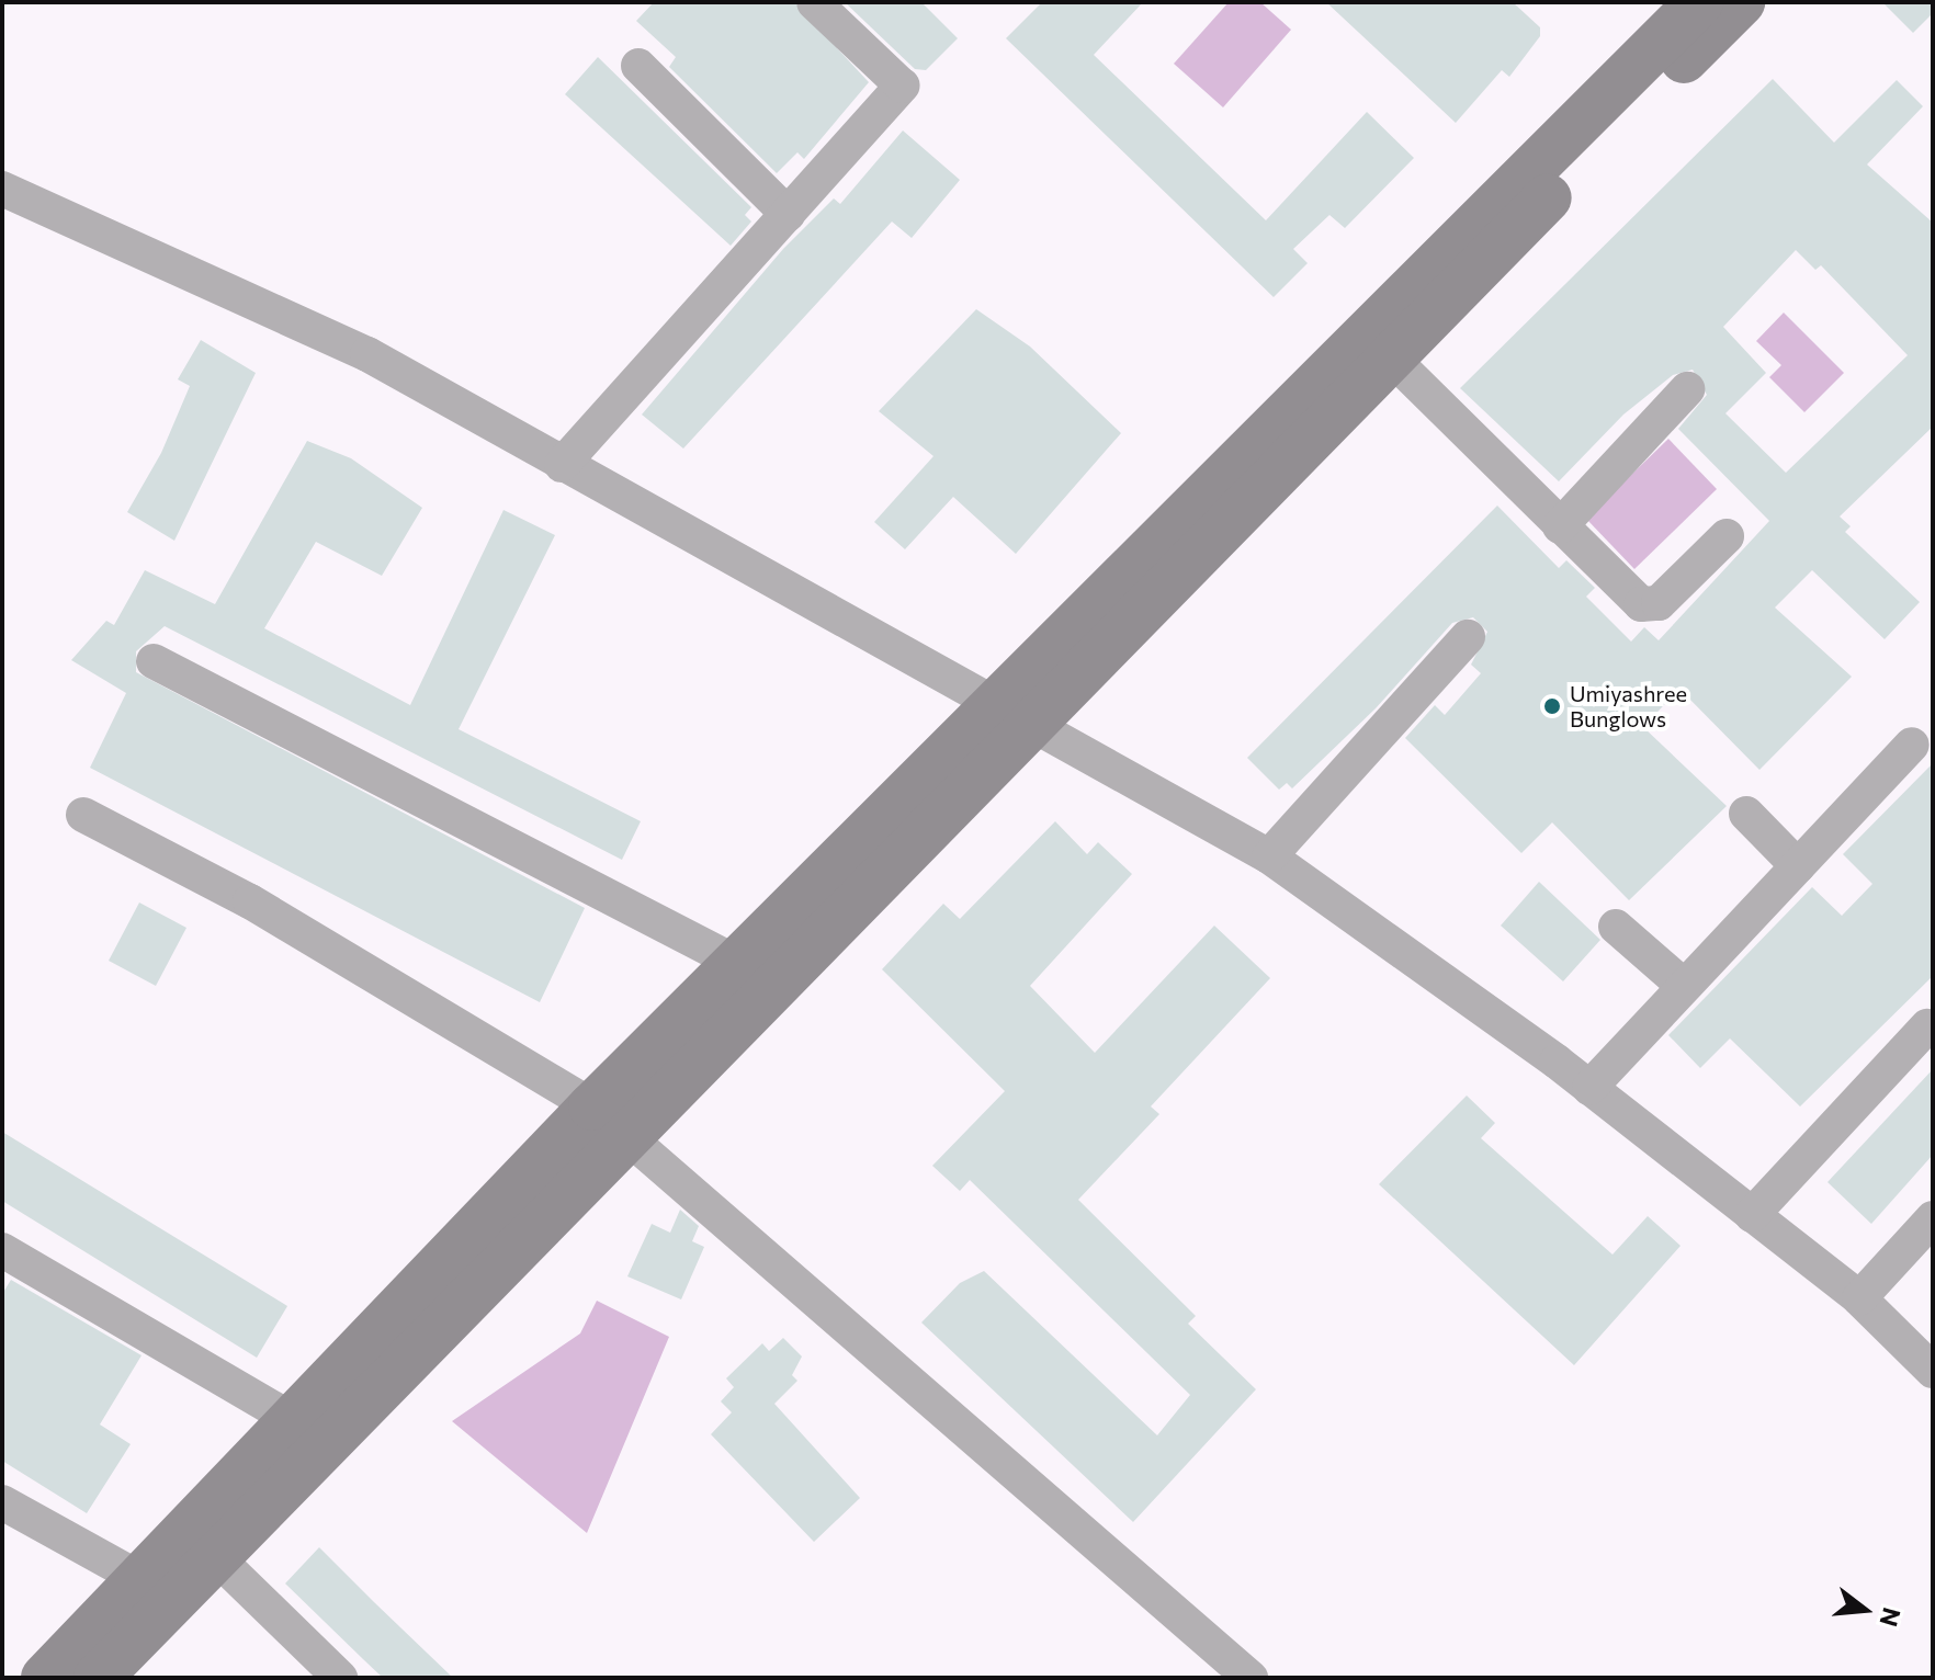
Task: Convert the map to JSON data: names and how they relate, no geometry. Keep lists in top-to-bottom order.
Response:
{
  "places": ["Umiyashree Bunglows"],
  "north": "right"
}
